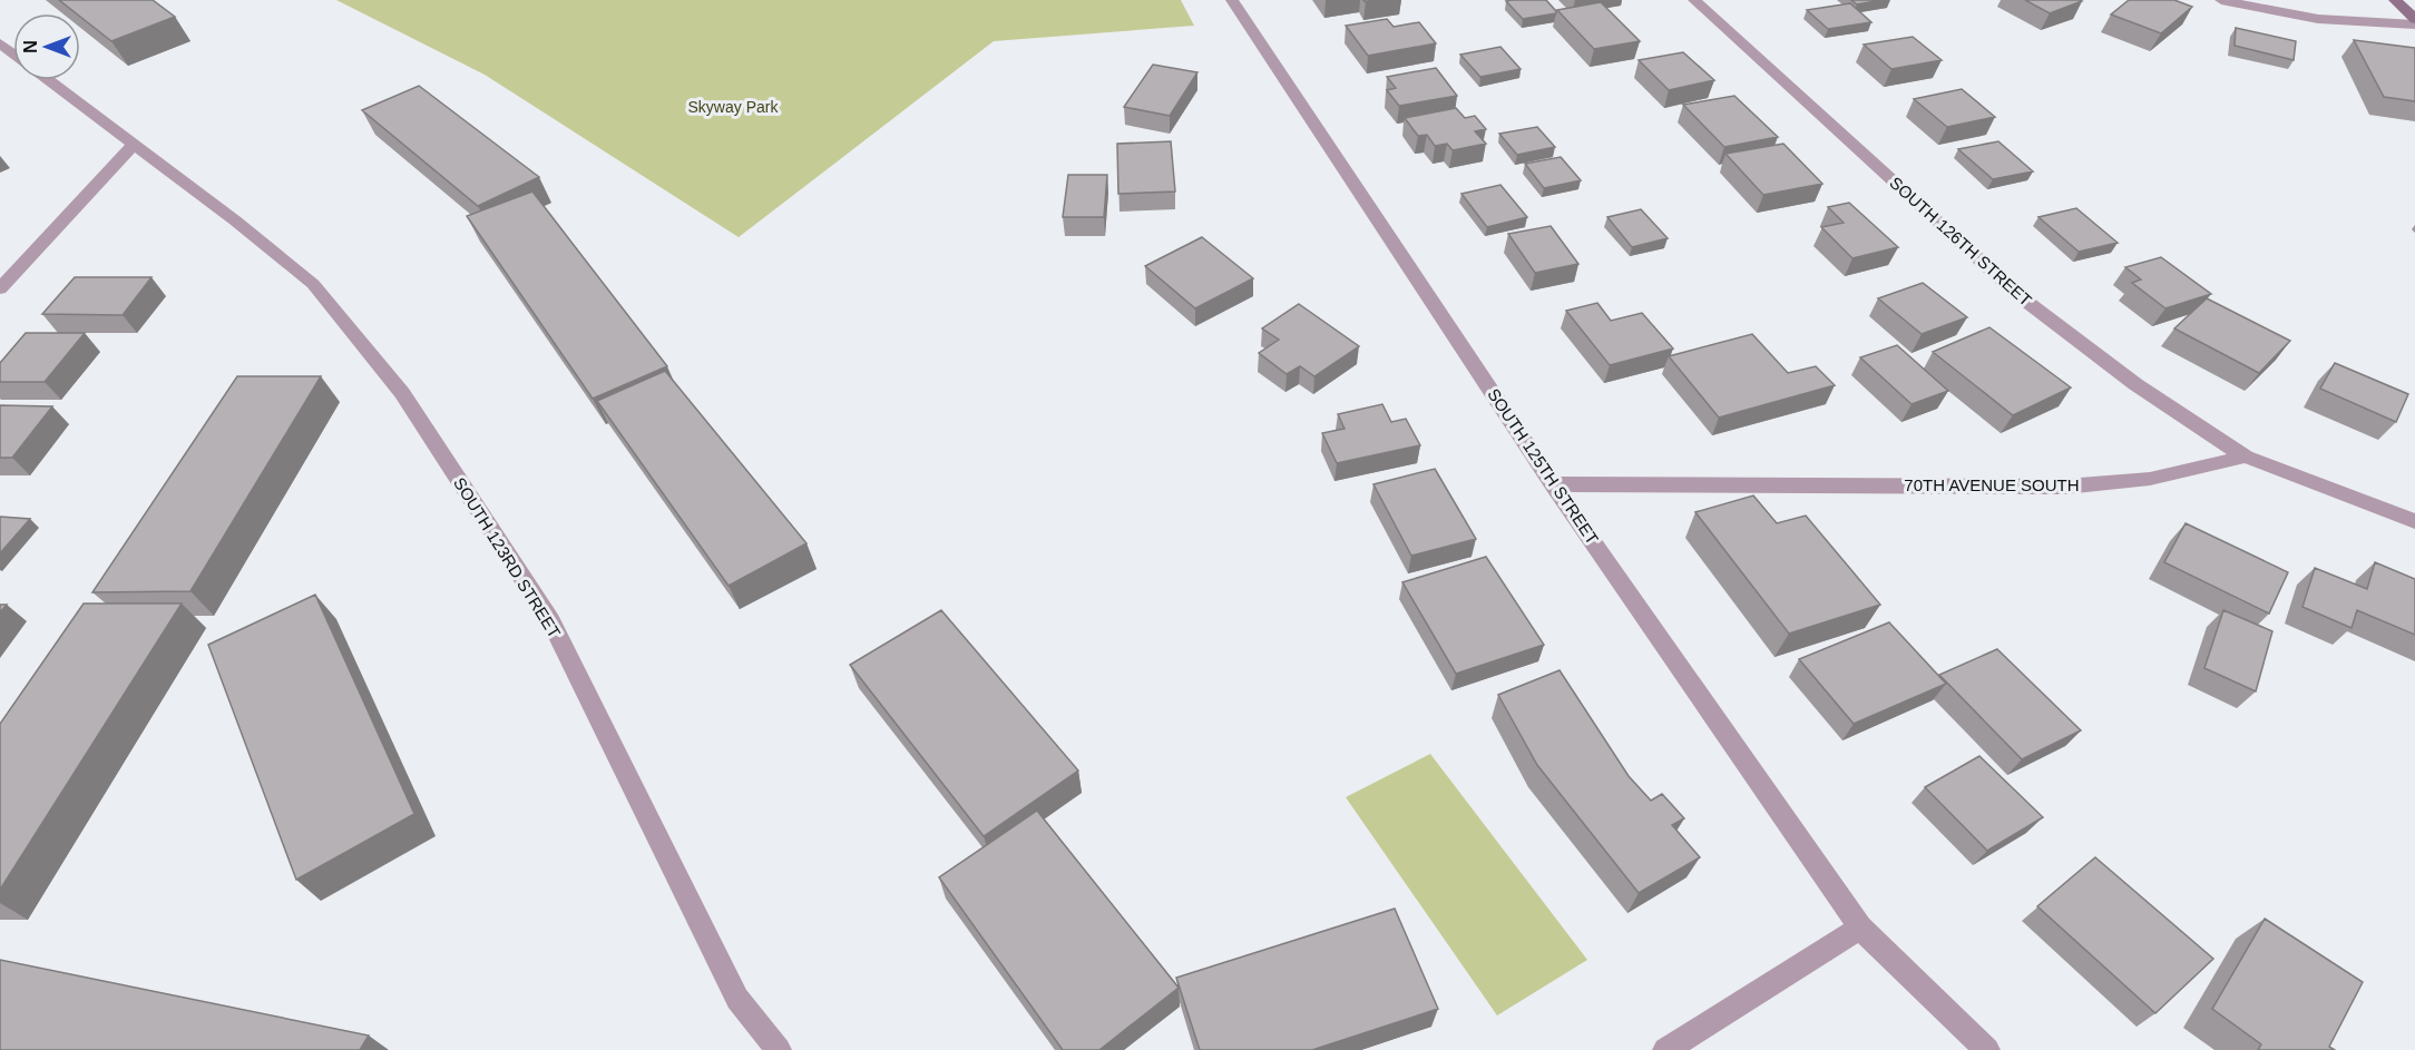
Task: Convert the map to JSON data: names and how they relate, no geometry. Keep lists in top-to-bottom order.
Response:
{
  "streets": {
    "street": [
      "SOUTH 126TH STREET",
      "SOUTH 125TH STREET",
      "70TH AVENUE SOUTH",
      "SOUTH 123RD STREET"
    ]
  },
  "crossings": [
    ["SOUTH 126TH STREET", "70TH AVENUE SOUTH"],
    ["SOUTH 125TH STREET", "70TH AVENUE SOUTH"]
  ],
  "parks": ["Skyway Park"],
  "north": "left"
}
